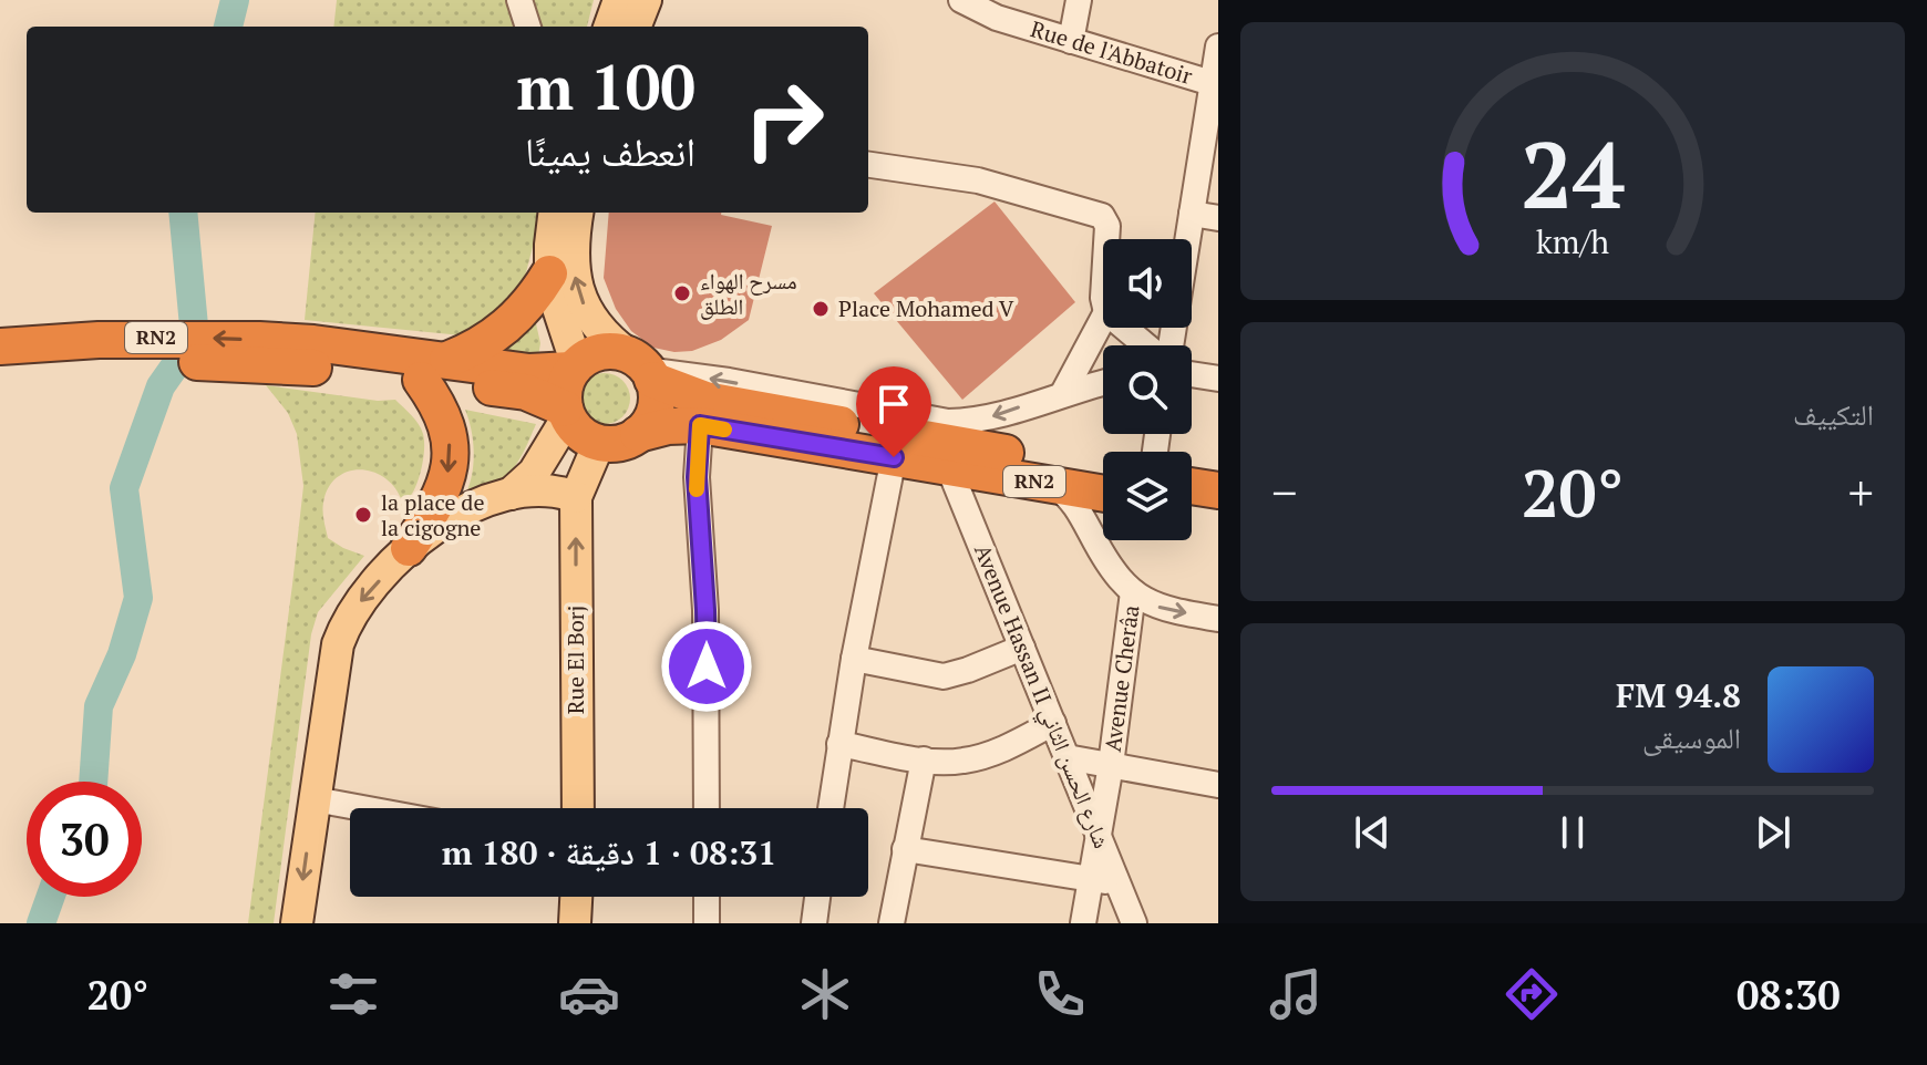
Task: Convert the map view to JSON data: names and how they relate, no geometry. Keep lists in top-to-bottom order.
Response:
{
  "streets": {
    "highway": ["RN2"],
    "main road": ["Rue El Borj"],
    "street": ["Rue de l'Abbatoir", "Avenue Cherâa", "Avenue Hassan II شارع الحسن الثاني"]
  },
  "crossings": [
    ["RN2", "Avenue Hassan II شارع الحسن الثاني"],
    ["Avenue Cherâa", "Avenue Hassan II شارع الحسن الثاني"]
  ],
  "places": ["مسرح الهواء الطلق", "Place Mohamed V", "la place de la cigogne"],
  "page": {
    "turn": ["100 m", "انعطف يمينًا"],
    "tile": "التكييف",
    "heat": ["−", "20°", "+"],
    "song": ["94.8 FM", "الموسيقى"],
    "limit": "30",
    "trip": "08:31 · 1 دقيقة · 180 m",
    "tabs": ["08:30", "20°"],
    "gauge": ["24", "km/h"]
  }
}
